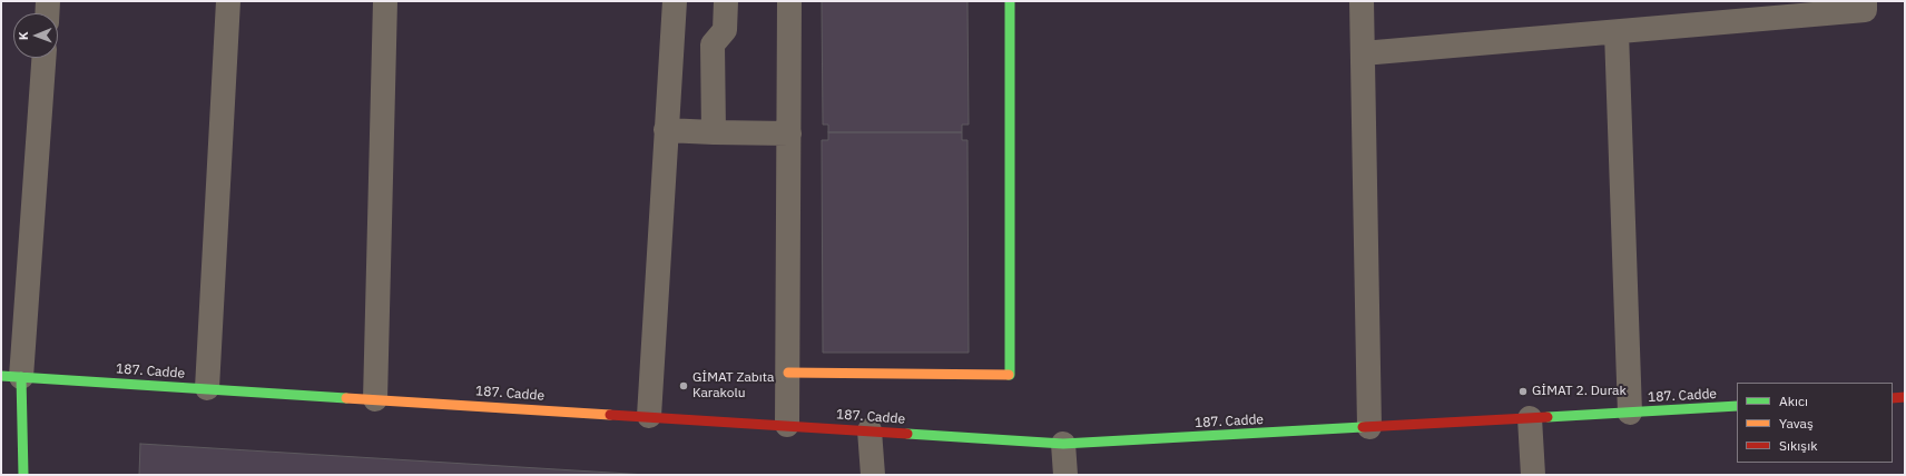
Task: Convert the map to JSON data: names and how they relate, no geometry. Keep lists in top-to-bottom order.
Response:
{
  "streets": {
    "main road": ["187. Cadde"]
  },
  "places": ["GİMAT Zabıta Karakolu", "GİMAT 2. Durak"],
  "legend": ["Akıcı", "Yavaş", "Sıkışık"],
  "north": "left"
}
